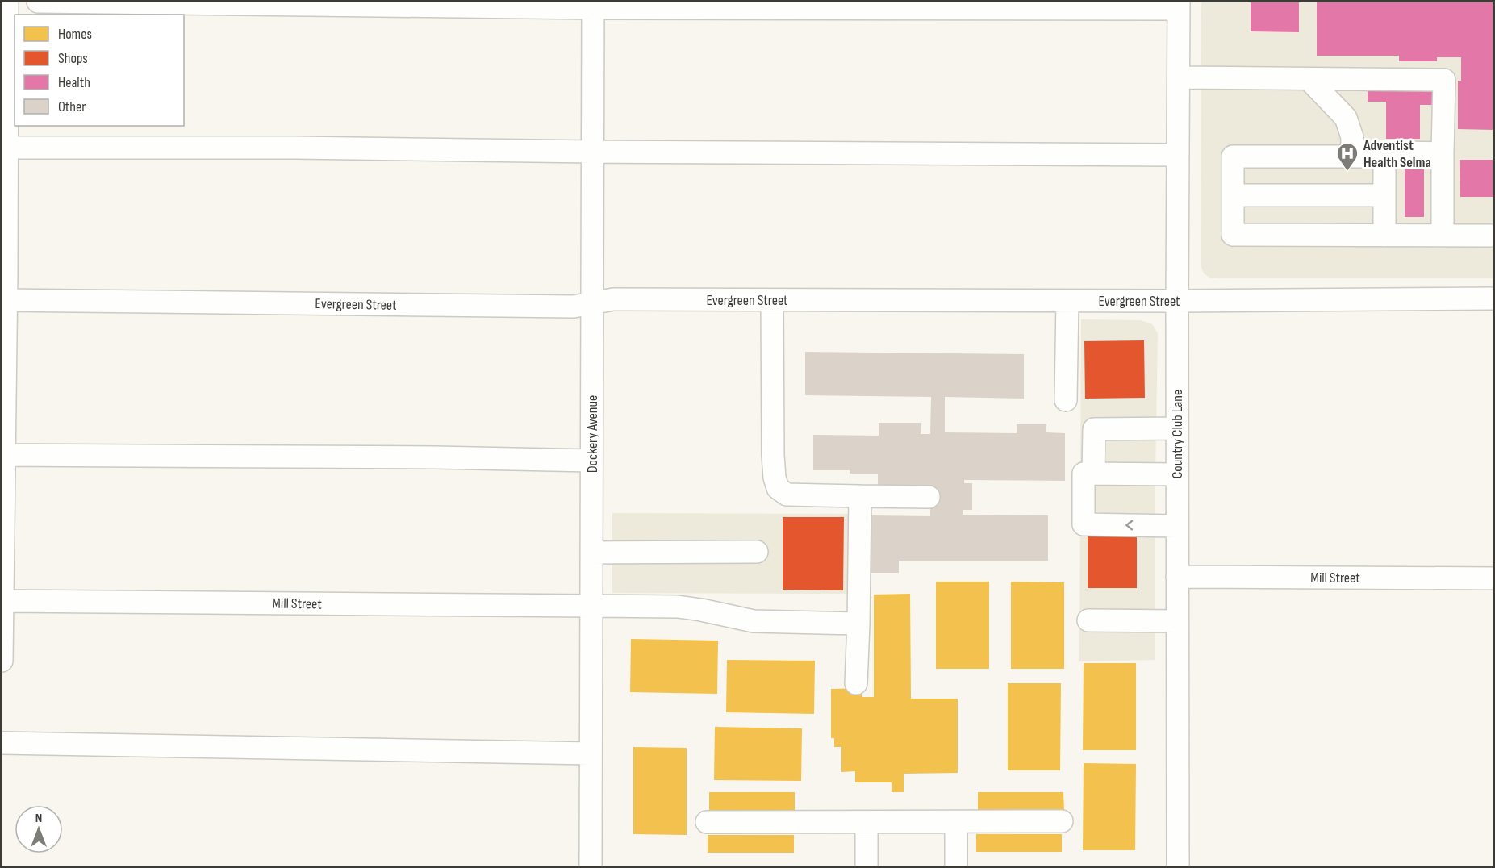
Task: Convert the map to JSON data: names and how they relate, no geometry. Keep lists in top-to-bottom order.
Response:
{
  "streets": {
    "street": [
      "Evergreen Street",
      "Dockery Avenue",
      "Country Club Lane",
      "Mill Street"
    ]
  },
  "crossings": [
    ["Evergreen Street", "Dockery Avenue"],
    ["Evergreen Street", "Country Club Lane"],
    ["Dockery Avenue", "Mill Street"],
    ["Country Club Lane", "Mill Street"]
  ],
  "places": {
    "hospital": ["Adventist Health Selma"]
  },
  "legend": [
    "Homes",
    "Shops",
    "Health",
    "Other"
  ],
  "north": "top"
}
